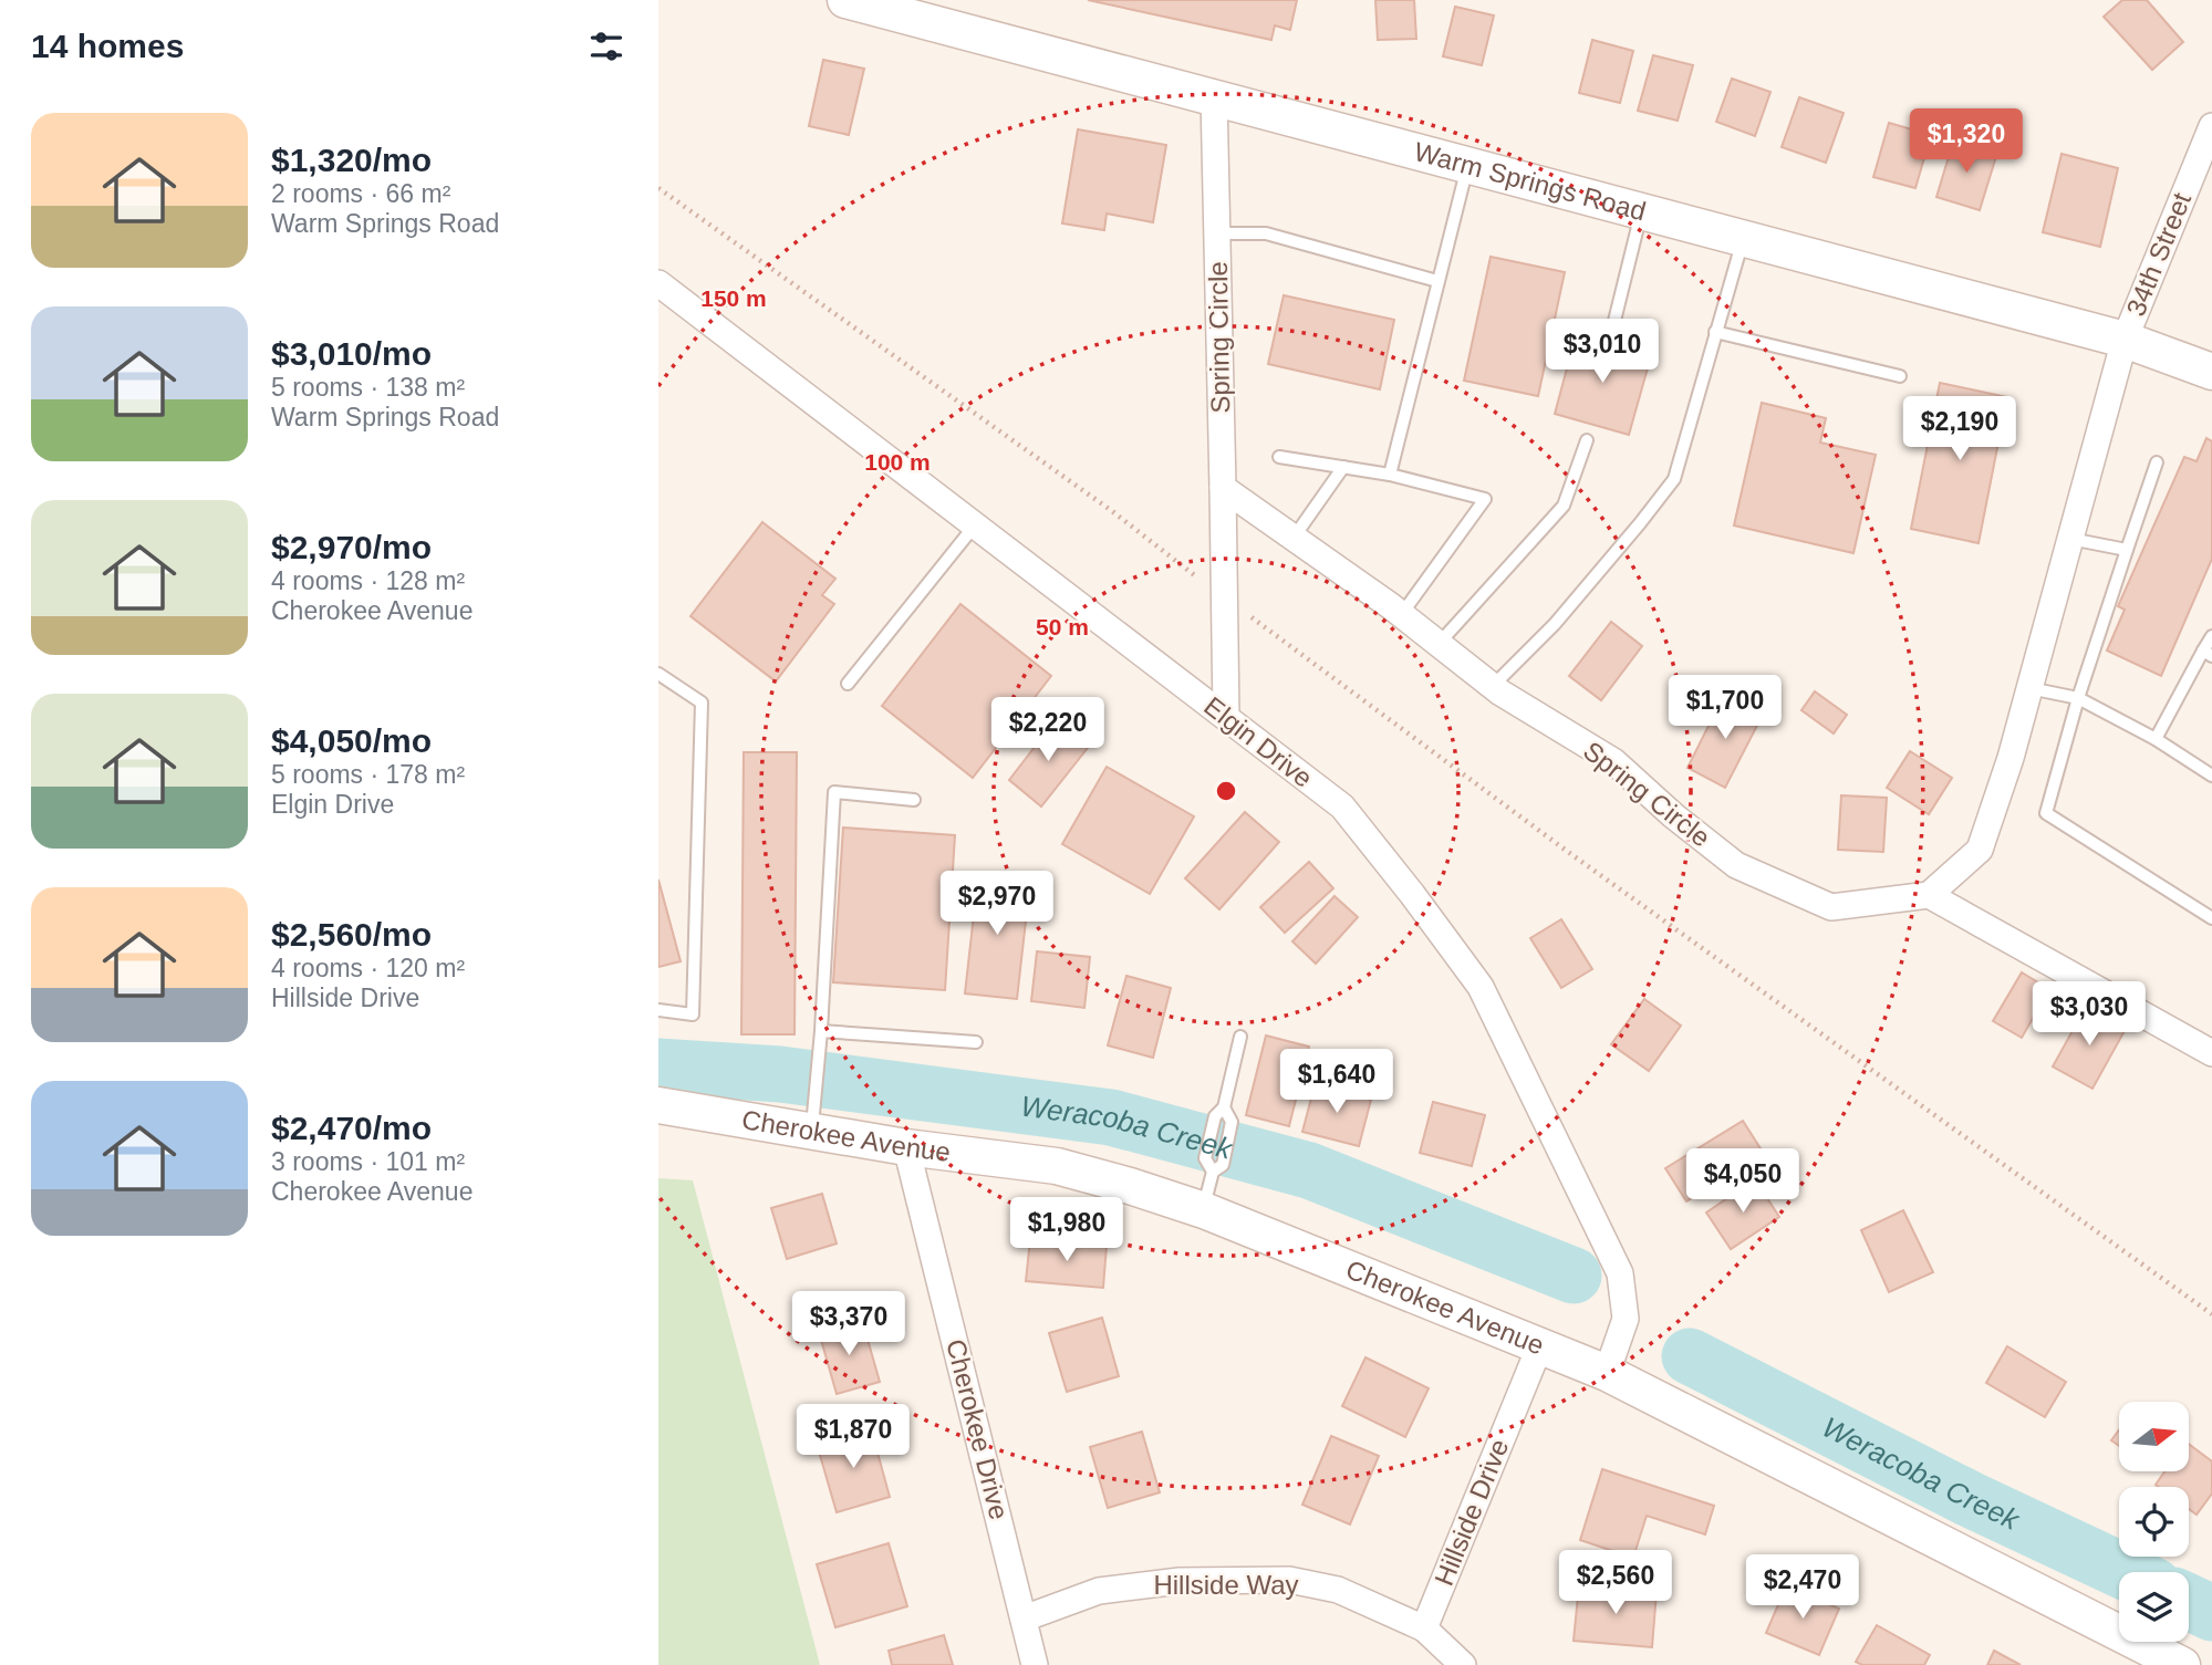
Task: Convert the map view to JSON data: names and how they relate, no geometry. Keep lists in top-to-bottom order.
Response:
{
  "streets": {
    "street": [
      "Warm Springs Road",
      "34th Street",
      "Spring Circle",
      "Elgin Drive",
      "Cherokee Avenue",
      "Cherokee Drive",
      "Hillside Drive",
      "Hillside Way"
    ]
  },
  "crossings": [
    ["Warm Springs Road", "34th Street"],
    ["Warm Springs Road", "Spring Circle"],
    ["Elgin Drive", "Cherokee Avenue"],
    ["Cherokee Avenue", "Cherokee Drive"],
    ["Cherokee Avenue", "Hillside Drive"],
    ["Cherokee Drive", "Hillside Way"],
    ["Hillside Drive", "Hillside Way"]
  ],
  "water": ["Weracoba Creek"],
  "north": "right",
  "page": {
    "heading": "14 homes",
    "list": [
      {
        "name": "$1,320/mo",
        "note": "2 rooms · 66 m² · Warm Springs Road"
      },
      {
        "name": "$3,010/mo",
        "note": "5 rooms · 138 m² · Warm Springs Road"
      },
      {
        "name": "$2,970/mo",
        "note": "4 rooms · 128 m² · Cherokee Avenue"
      },
      {
        "name": "$4,050/mo",
        "note": "5 rooms · 178 m² · Elgin Drive"
      },
      {
        "name": "$2,560/mo",
        "note": "4 rooms · 120 m² · Hillside Drive"
      },
      {
        "name": "$2,470/mo",
        "note": "3 rooms · 101 m² · Cherokee Avenue"
      }
    ],
    "price": [
      "$1,320",
      "$3,010",
      "$2,190",
      "$1,700",
      "$2,220",
      "$2,970",
      "$3,030",
      "$1,640",
      "$4,050",
      "$1,980",
      "$3,370",
      "$1,870",
      "$2,560",
      "$2,470"
    ]
  },
  "rings": ["150 m", "100 m", "50 m"]
}
